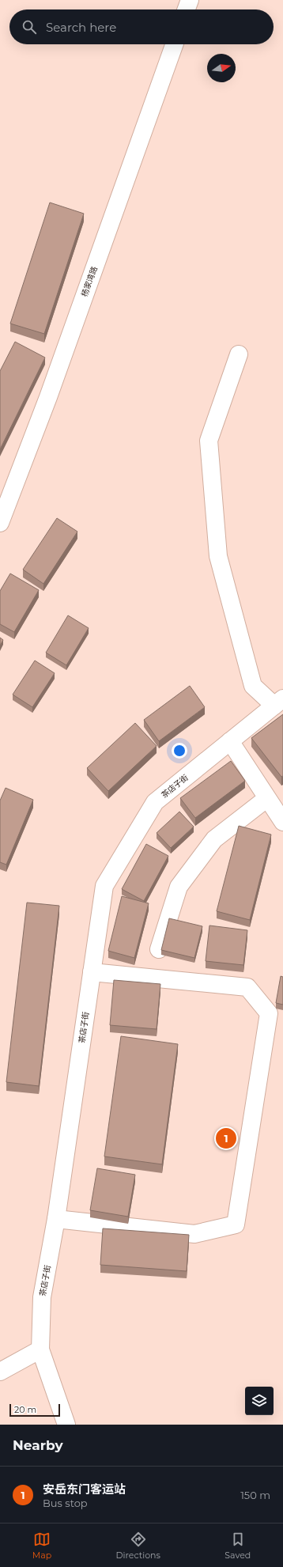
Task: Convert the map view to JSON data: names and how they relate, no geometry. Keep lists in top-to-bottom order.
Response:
{
  "streets": {
    "street": ["杨家湾路", "茶店子街"]
  },
  "scale_bar": "20 m",
  "north": "right",
  "page": {
    "search": "Search here",
    "pins": "1",
    "scale": "20 m",
    "heading": "Nearby",
    "list": [
      {
        "mark": "1",
        "name": "安岳东门客运站",
        "note": "Bus stop",
        "value": "150 m"
      }
    ],
    "nav": ["Map", "Directions", "Saved"]
  }
}
